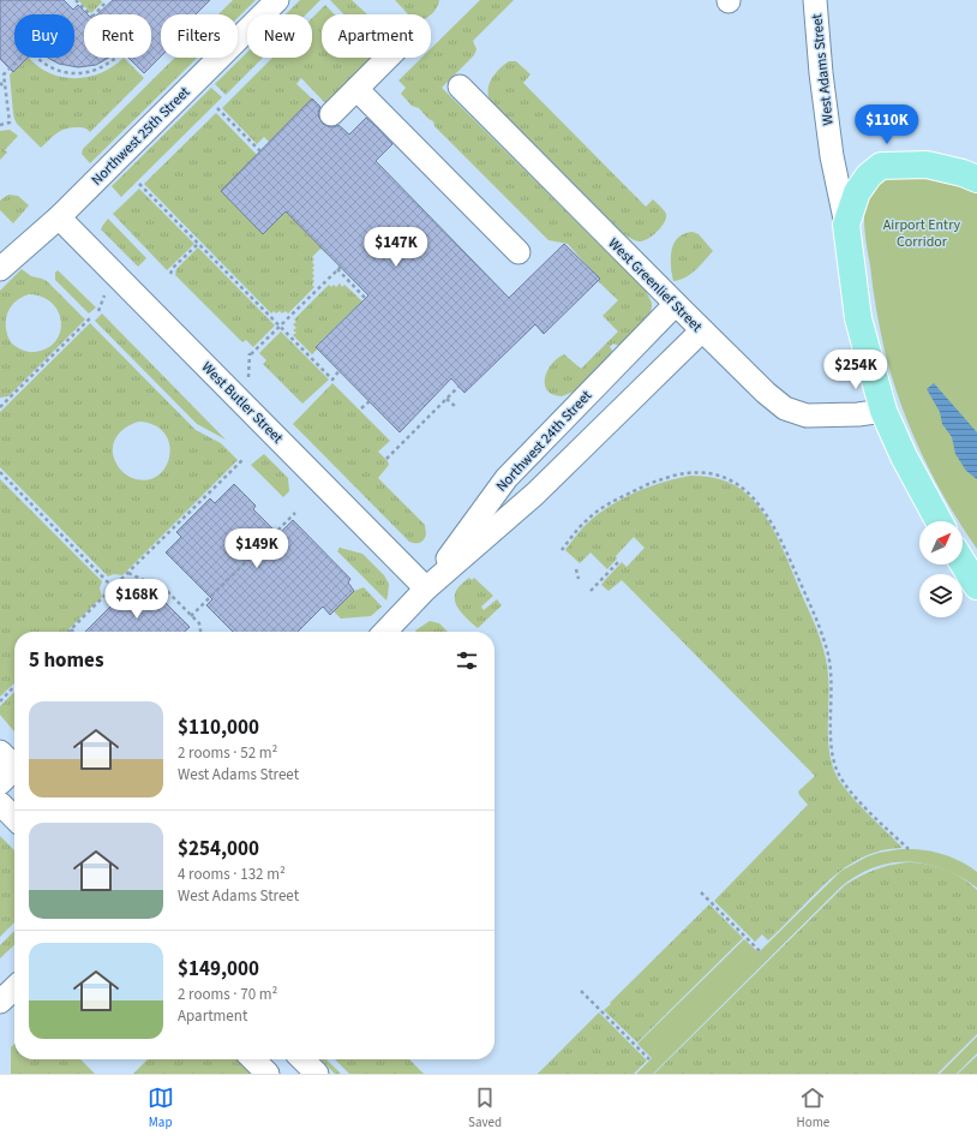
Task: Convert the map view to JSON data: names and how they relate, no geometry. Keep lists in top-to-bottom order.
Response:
{
  "streets": {
    "main road": ["West Adams Street"],
    "street": [
      "Northwest 25th Street",
      "West Greenlief Street",
      "West Butler Street",
      "Northwest 24th Street"
    ]
  },
  "crossings": [
    ["West Adams Street", "West Greenlief Street"],
    ["Northwest 25th Street", "West Butler Street"],
    ["West Greenlief Street", "Northwest 24th Street"],
    ["West Butler Street", "Northwest 24th Street"]
  ],
  "parks": ["Airport Entry Corridor"],
  "north": "top right",
  "page": {
    "chip": [
      "Buy",
      "Rent",
      "Filters",
      "New",
      "Apartment"
    ],
    "price": [
      "$110K",
      "$147K",
      "$254K",
      "$149K",
      "$168K"
    ],
    "heading": "5 homes",
    "list": [
      {
        "name": "$110,000",
        "note": "2 rooms · 52 m² · West Adams Street"
      },
      {
        "name": "$254,000",
        "note": "4 rooms · 132 m² · West Adams Street"
      },
      {
        "name": "$149,000",
        "note": "2 rooms · 70 m² · Apartment"
      }
    ],
    "tabs": ["Map", "Saved", "Home"]
  }
}
